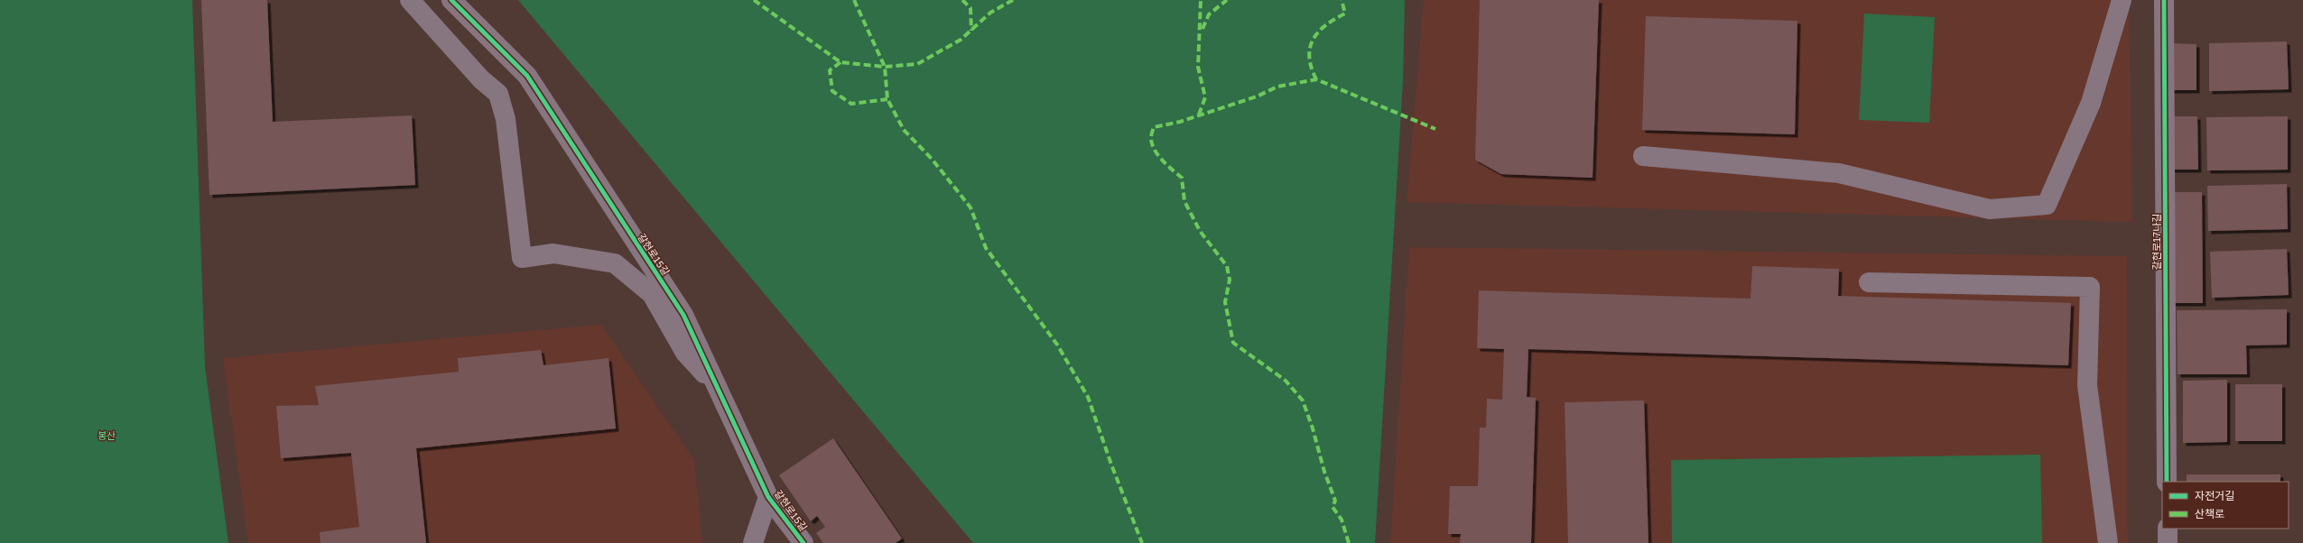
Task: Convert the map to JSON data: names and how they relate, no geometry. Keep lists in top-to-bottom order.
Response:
{
  "streets": {
    "street": ["갈현로17나길", "갈현로15길"]
  },
  "parks": ["봉산"],
  "legend": ["자전거길", "산책로"]
}
